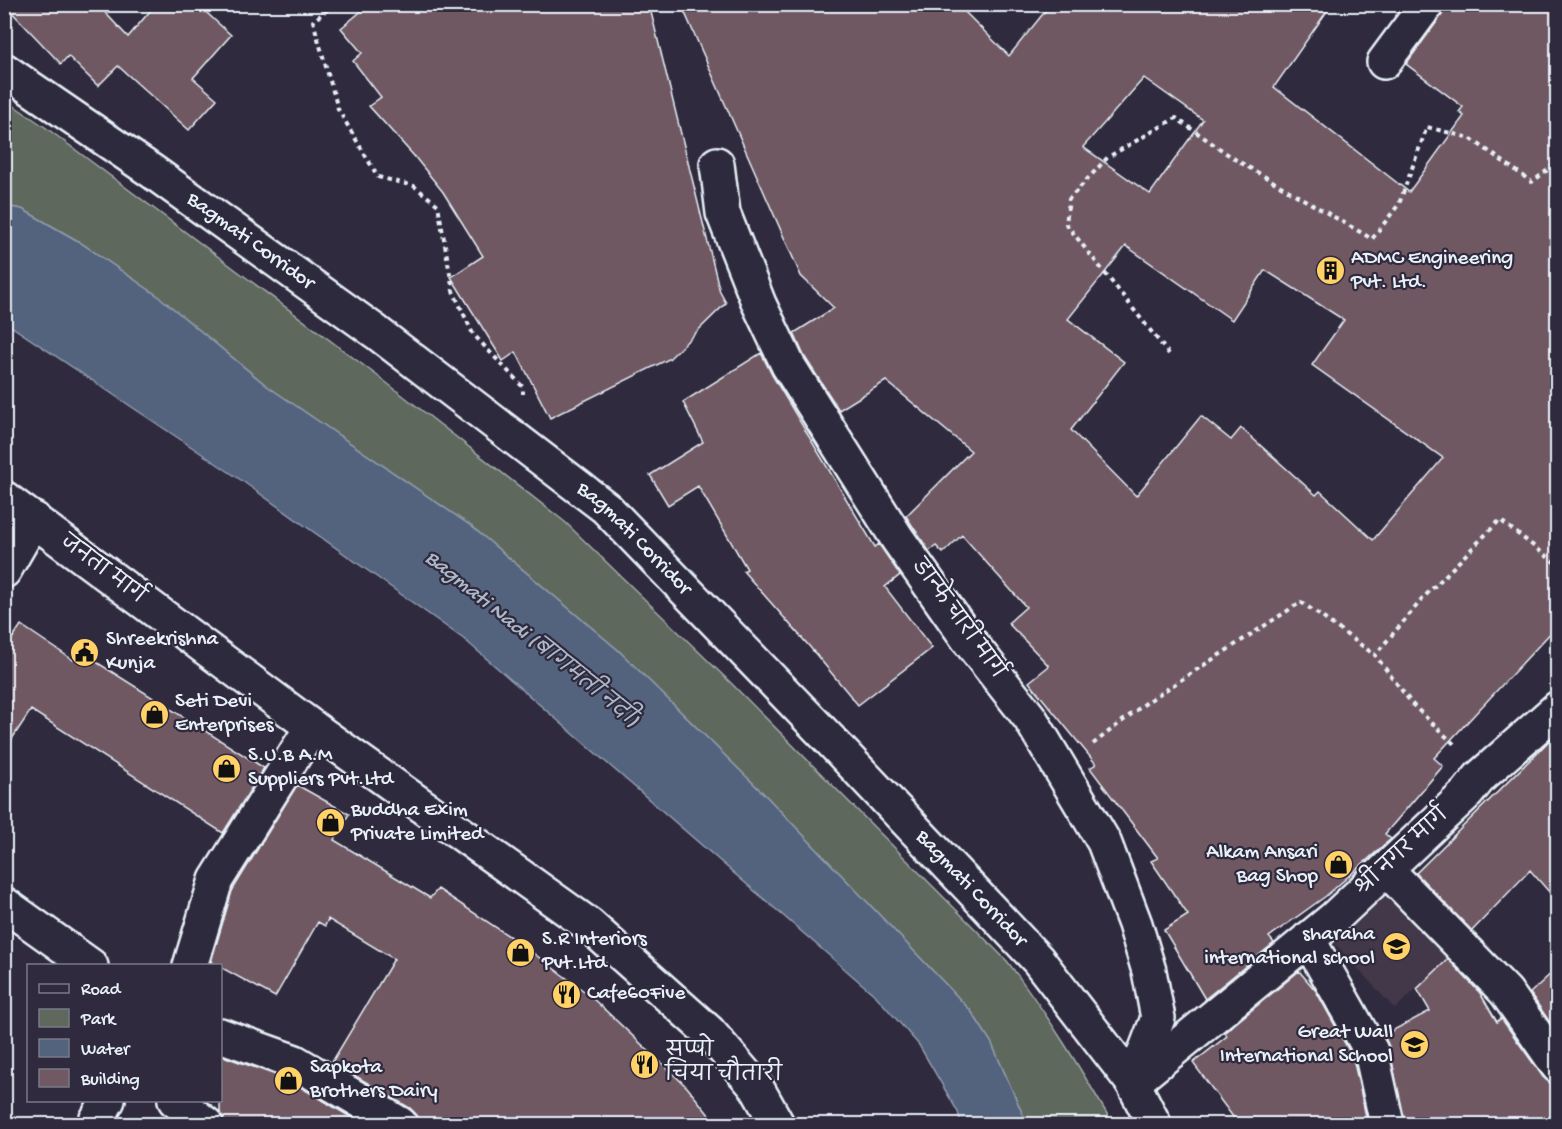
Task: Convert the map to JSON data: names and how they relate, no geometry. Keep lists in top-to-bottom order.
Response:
{
  "streets": {
    "street": [
      "Bagmati Corridor",
      "जनता मार्ग",
      "डान्फे चारी मार्ग",
      "श्री नगर मार्ग"
    ]
  },
  "crossings": [
    ["Bagmati Corridor", "डान्फे चारी मार्ग"],
    ["Bagmati Corridor", "श्री नगर मार्ग"],
    ["डान्फे चारी मार्ग", "श्री नगर मार्ग"]
  ],
  "water": ["Bagmati Nadi (बागमती नदी)"],
  "places": {
    "building": ["ADMC Engineering Pvt. Ltd."],
    "public building": ["Shreekrishna Kunja"],
    "shop": [
      "Seti Devi Enterprises",
      "S.U.B A.M Suppliers Pvt.Ltd",
      "Buddha Exim Private Limited",
      "Alkam Ansari Bag Shop",
      "S.R Interiors Pvt.Ltd",
      "Sapkota Brothers Dairy"
    ],
    "school or university": ["sharaha international school", "Great Wall International School"],
    "restaurant": ["Cafe60Five", "सुप्पो चिया चौतारी"]
  },
  "legend": [
    "Road",
    "Park",
    "Water",
    "Building"
  ]
}
